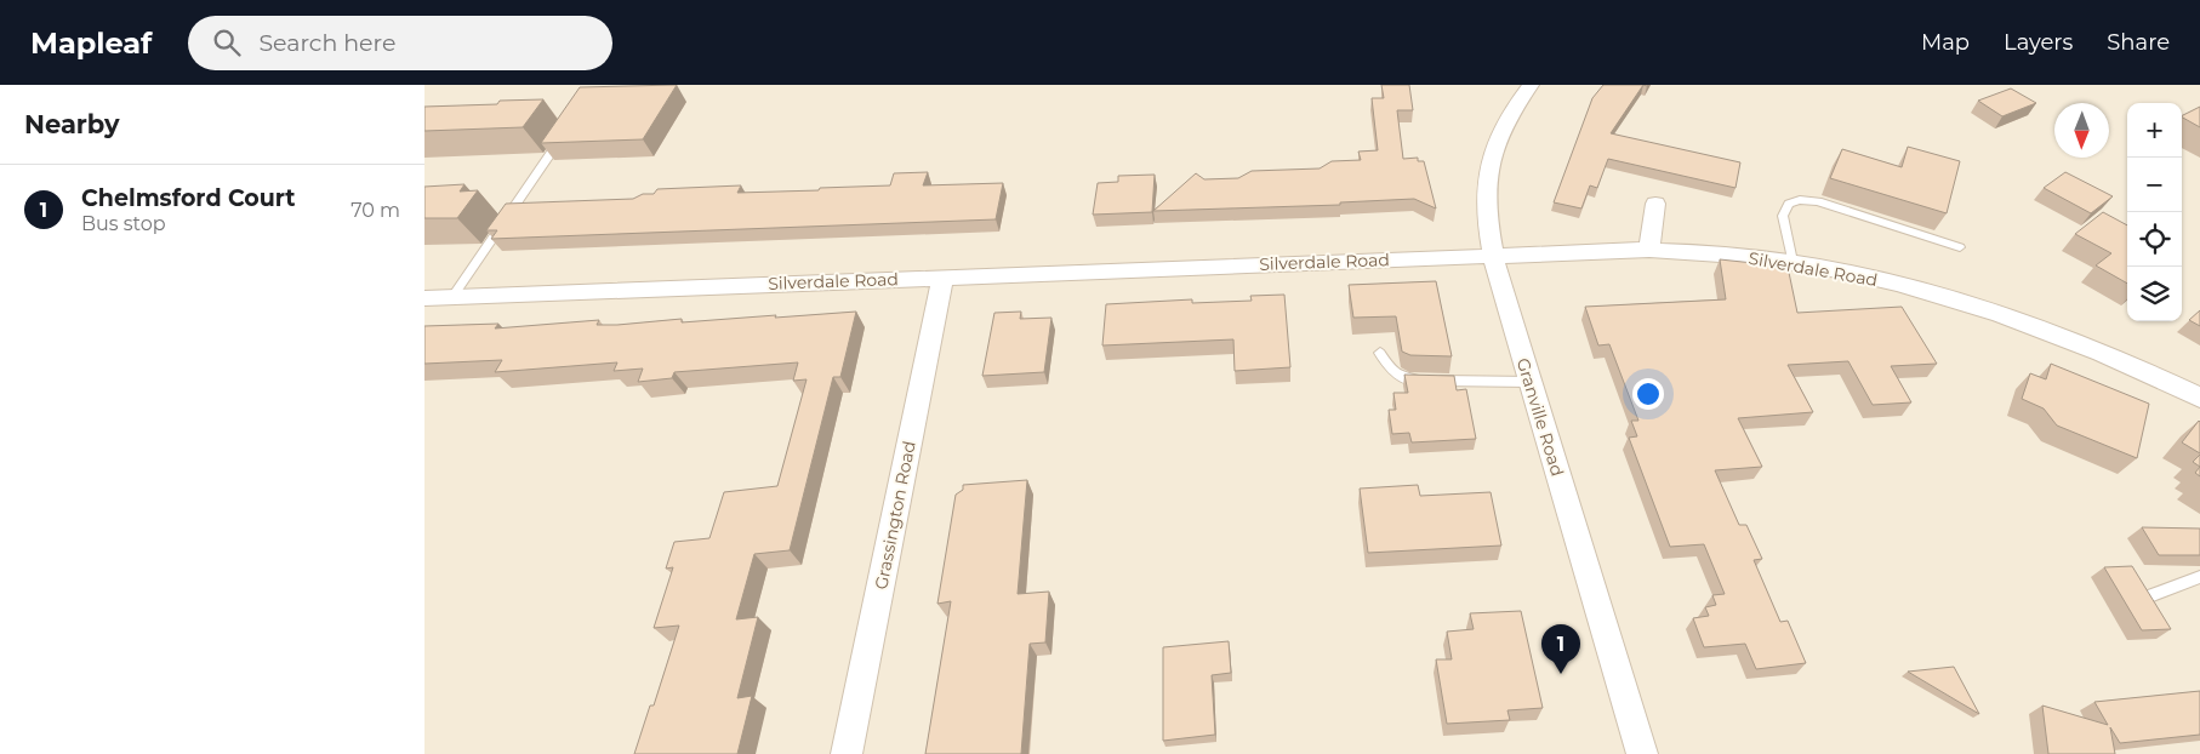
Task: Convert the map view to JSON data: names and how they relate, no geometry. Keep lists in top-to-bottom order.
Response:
{
  "streets": {
    "street": ["Silverdale Road", "Granville Road", "Grassington Road"]
  },
  "crossings": [
    ["Silverdale Road", "Granville Road"],
    ["Silverdale Road", "Grassington Road"]
  ],
  "north": "bottom",
  "page": {
    "header": "Mapleaf",
    "search": "Search here",
    "nav": ["Map", "Layers", "Share"],
    "heading": "Nearby",
    "map_buttons": ["+", "−"],
    "list": [
      {
        "mark": "1",
        "name": "Chelmsford Court",
        "note": "Bus stop",
        "value": "70 m"
      }
    ],
    "pins": "1"
  }
}
